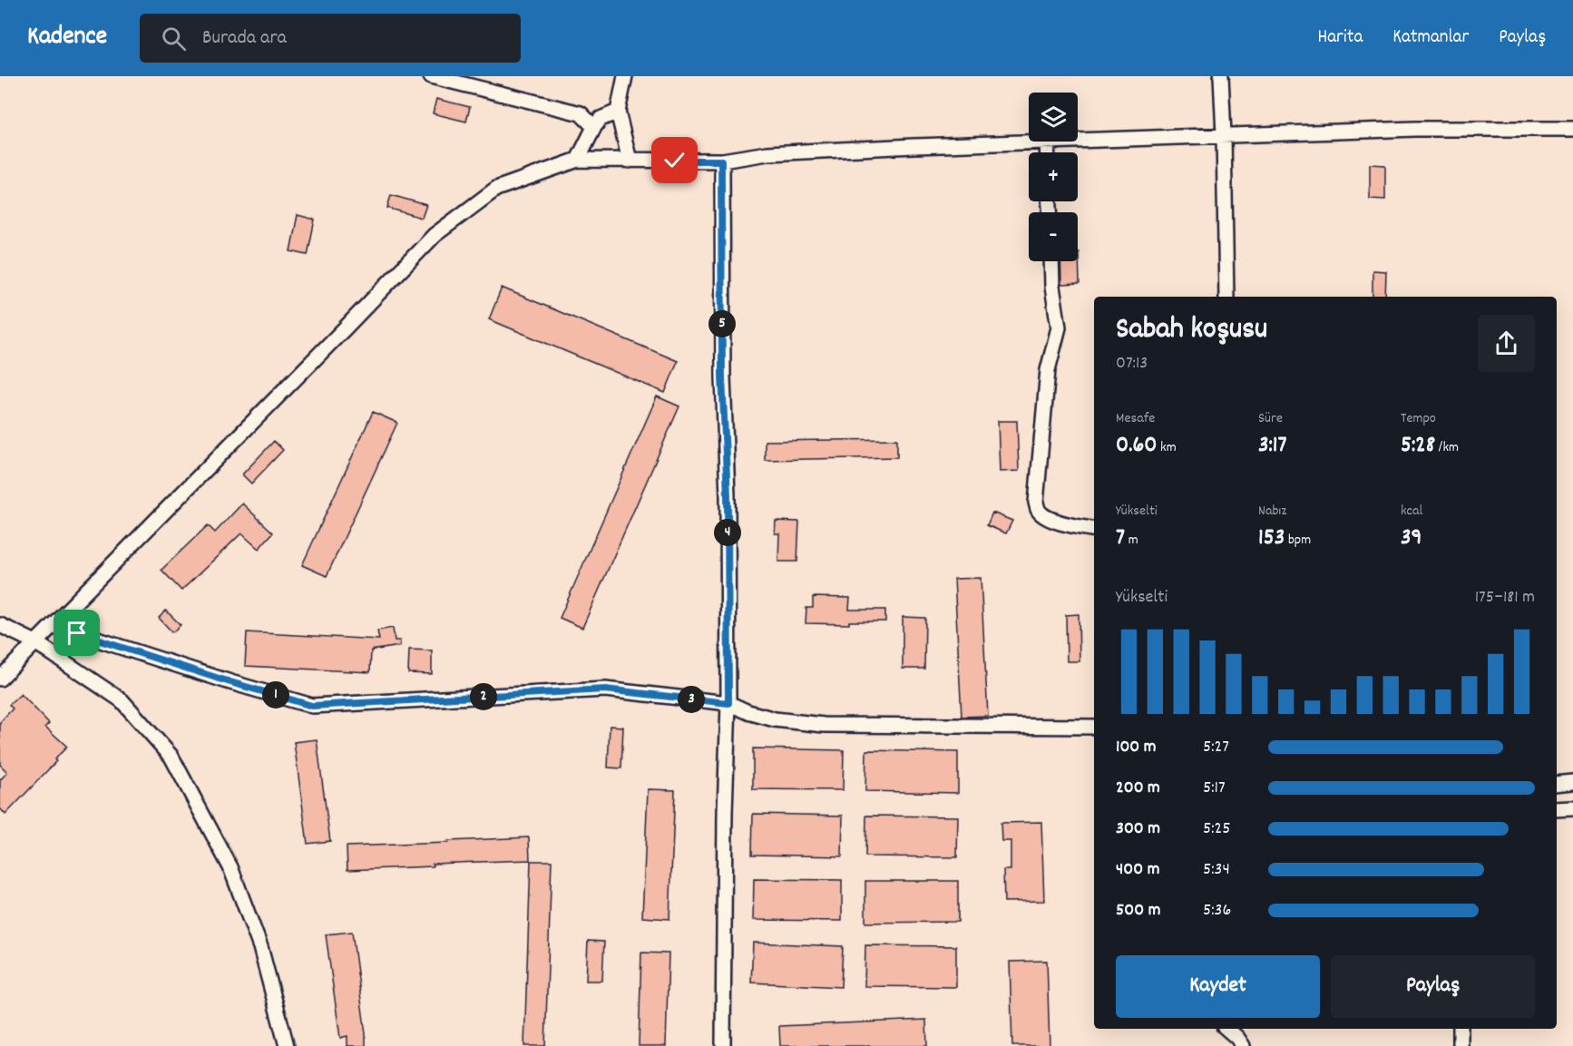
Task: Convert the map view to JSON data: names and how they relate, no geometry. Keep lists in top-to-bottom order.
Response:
{
  "page": {
    "header": "Kadence",
    "search": "Burada ara",
    "nav": ["Harita", "Katmanlar", "Paylaş"],
    "map_buttons": ["+", "−"],
    "heading": ["Sabah koşusu", "07:13"],
    "pins": [
      "5",
      "4",
      "1",
      "2",
      "3"
    ],
    "stats": [
      ["Mesafe", "0.60 km"],
      ["Süre", "3:17"],
      ["Tempo", "5:28 /km"],
      ["Yükselti", "7 m"],
      ["Nabız", "153 bpm"],
      ["kcal", "39"]
    ],
    "chart": ["Yükselti", "175–181 m"],
    "list": [
      {
        "name": "100 m",
        "note": "5:27"
      },
      {
        "name": "200 m",
        "note": "5:17"
      },
      {
        "name": "300 m",
        "note": "5:25"
      },
      {
        "name": "400 m",
        "note": "5:34"
      },
      {
        "name": "500 m",
        "note": "5:36"
      }
    ],
    "buttons": ["Kaydet", "Paylaş"]
  }
}
